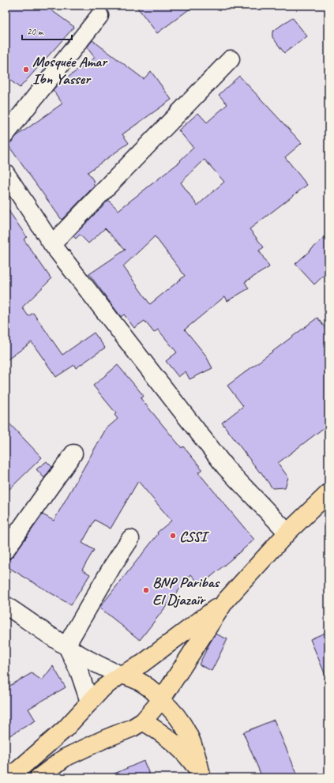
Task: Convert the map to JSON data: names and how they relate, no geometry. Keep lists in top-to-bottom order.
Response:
{
  "places": ["Mosquée Amar Ibn Yasser", "CSSI", "BNP Paribas El Djazaïr"],
  "scale_bar": "20 m"
}
